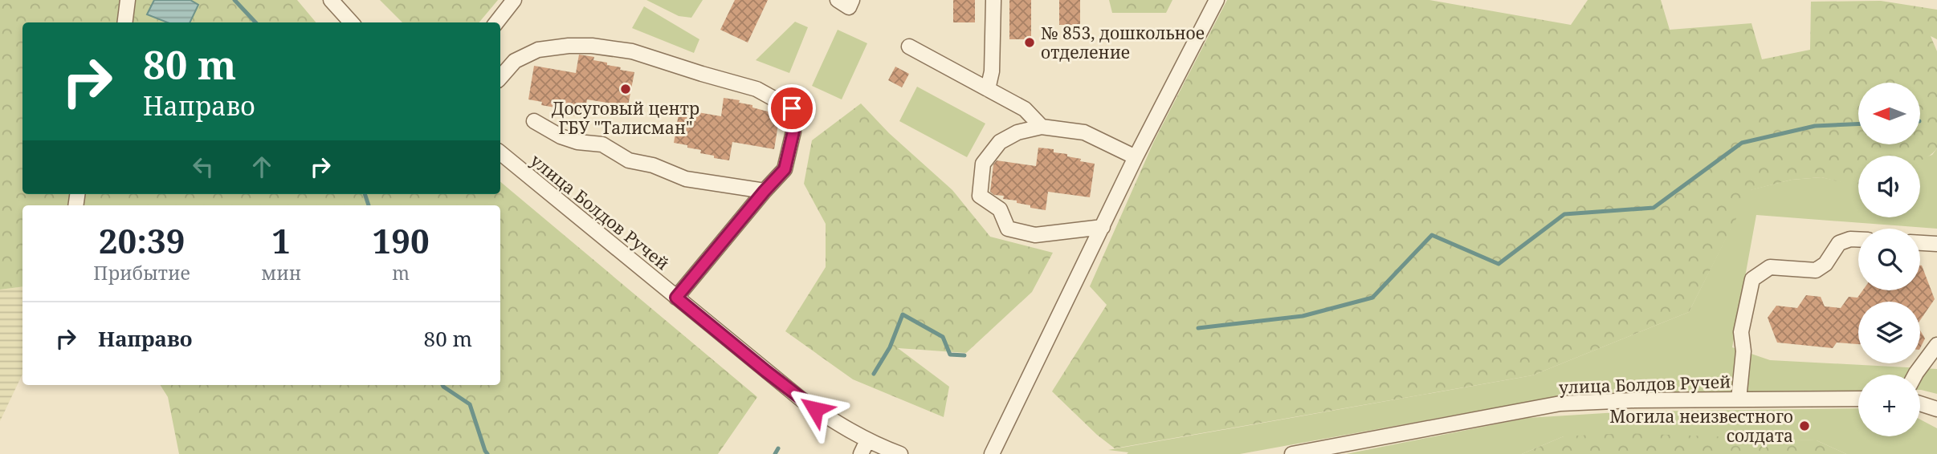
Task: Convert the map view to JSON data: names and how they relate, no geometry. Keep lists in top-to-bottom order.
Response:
{
  "streets": {
    "street": ["улица Болдов Ручей"]
  },
  "places": ["№ 853, дошкольное отделение", "Досуговый центр ГБУ \"Талисман\"", "Могила неизвестного солдата"],
  "north": "left",
  "page": {
    "turn": ["80 m", "Направо"],
    "map_buttons": "+",
    "eta": [
      "20:39",
      "Прибытие",
      "1",
      "мин",
      "190",
      "m"
    ],
    "list": [
      {
        "name": "Направо",
        "value": "80 m"
      }
    ]
  }
}
